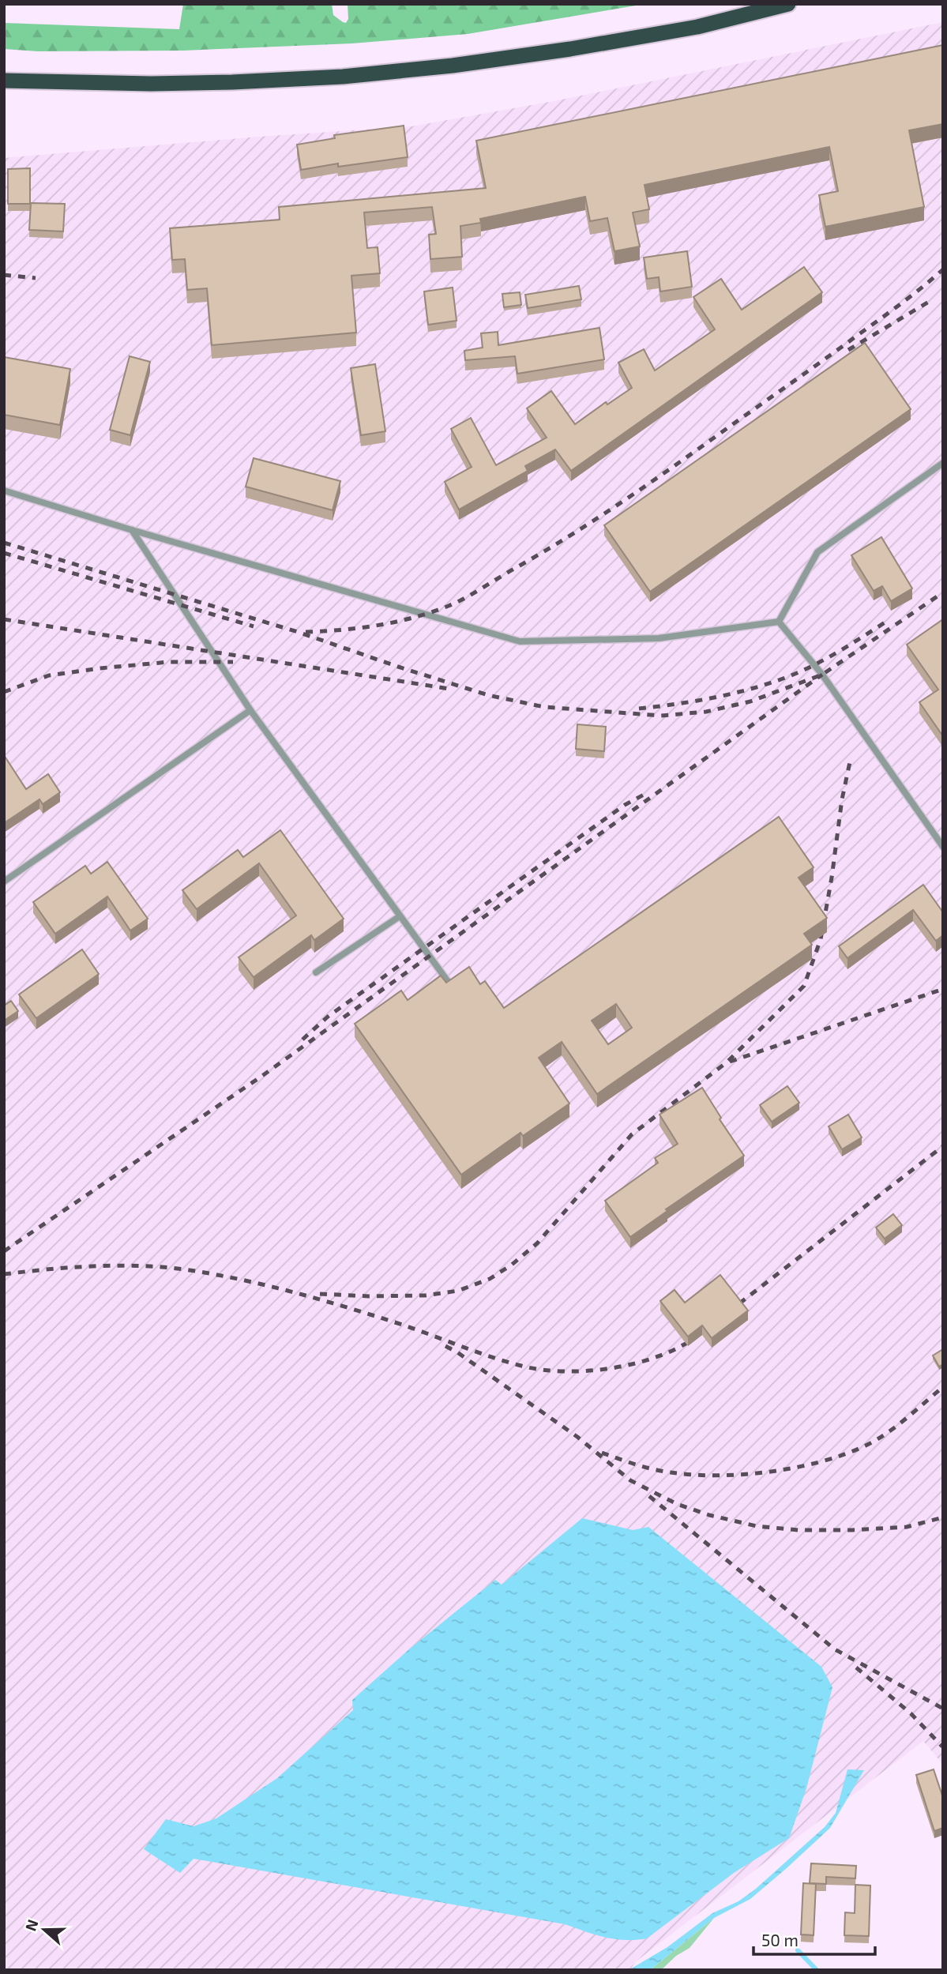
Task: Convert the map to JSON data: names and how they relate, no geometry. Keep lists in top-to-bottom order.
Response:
{
  "scale_bar": "50 m",
  "north": "left"
}
